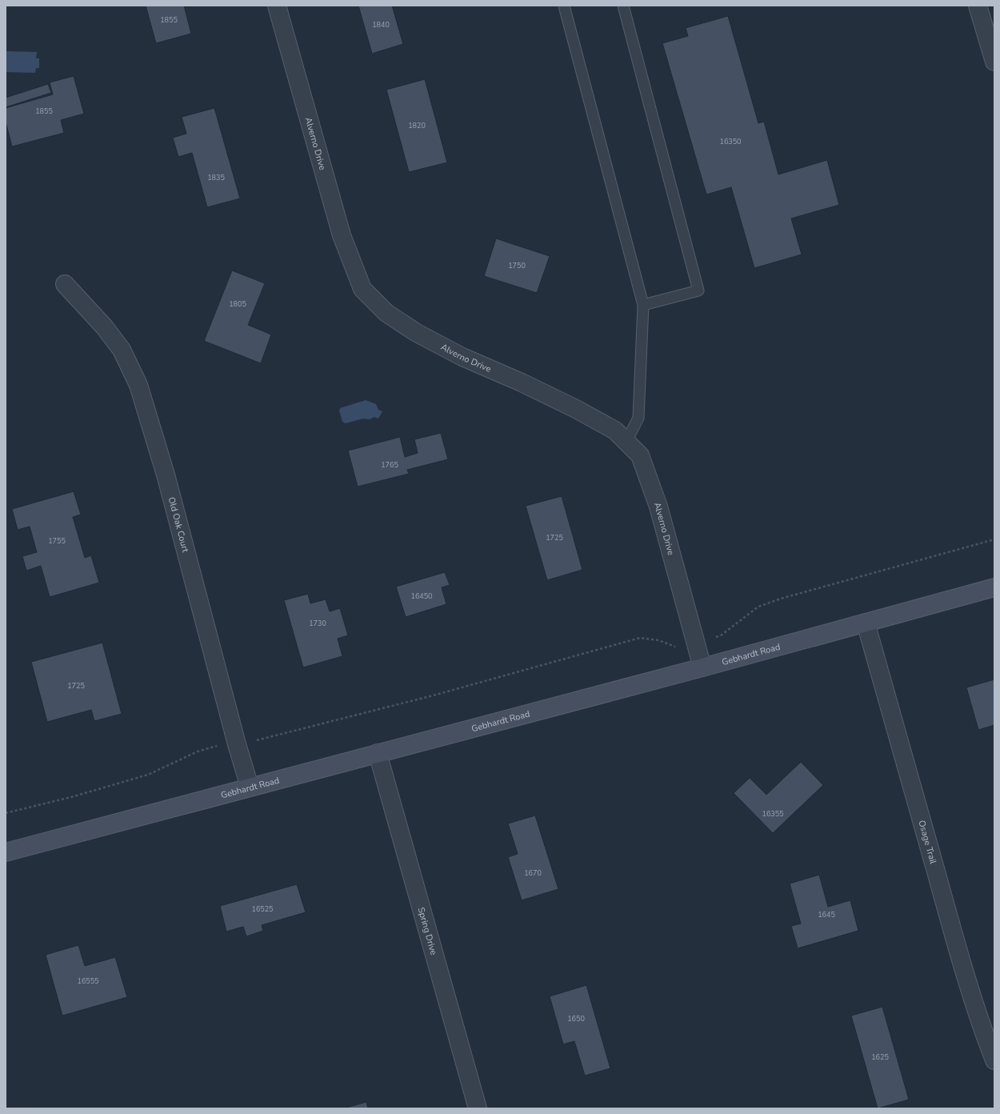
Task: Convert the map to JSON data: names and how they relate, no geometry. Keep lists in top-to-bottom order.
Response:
{
  "streets": {
    "street": [
      "Alverno Drive",
      "Old Oak Court",
      "Gebhardt Road",
      "Osage Trail",
      "Spring Drive"
    ]
  },
  "crossings": [
    ["Alverno Drive", "Gebhardt Road"],
    ["Old Oak Court", "Gebhardt Road"],
    ["Gebhardt Road", "Osage Trail"],
    ["Gebhardt Road", "Spring Drive"]
  ],
  "house_numbers": [
    "1855",
    "1840",
    "1855",
    "1820",
    "16350",
    "1835",
    "1750",
    "1805",
    "1765",
    "1725",
    "1755",
    "16450",
    "1730",
    "1725",
    "16355",
    "1670",
    "16525",
    "1645",
    "16555",
    "1650",
    "1625"
  ]
}
